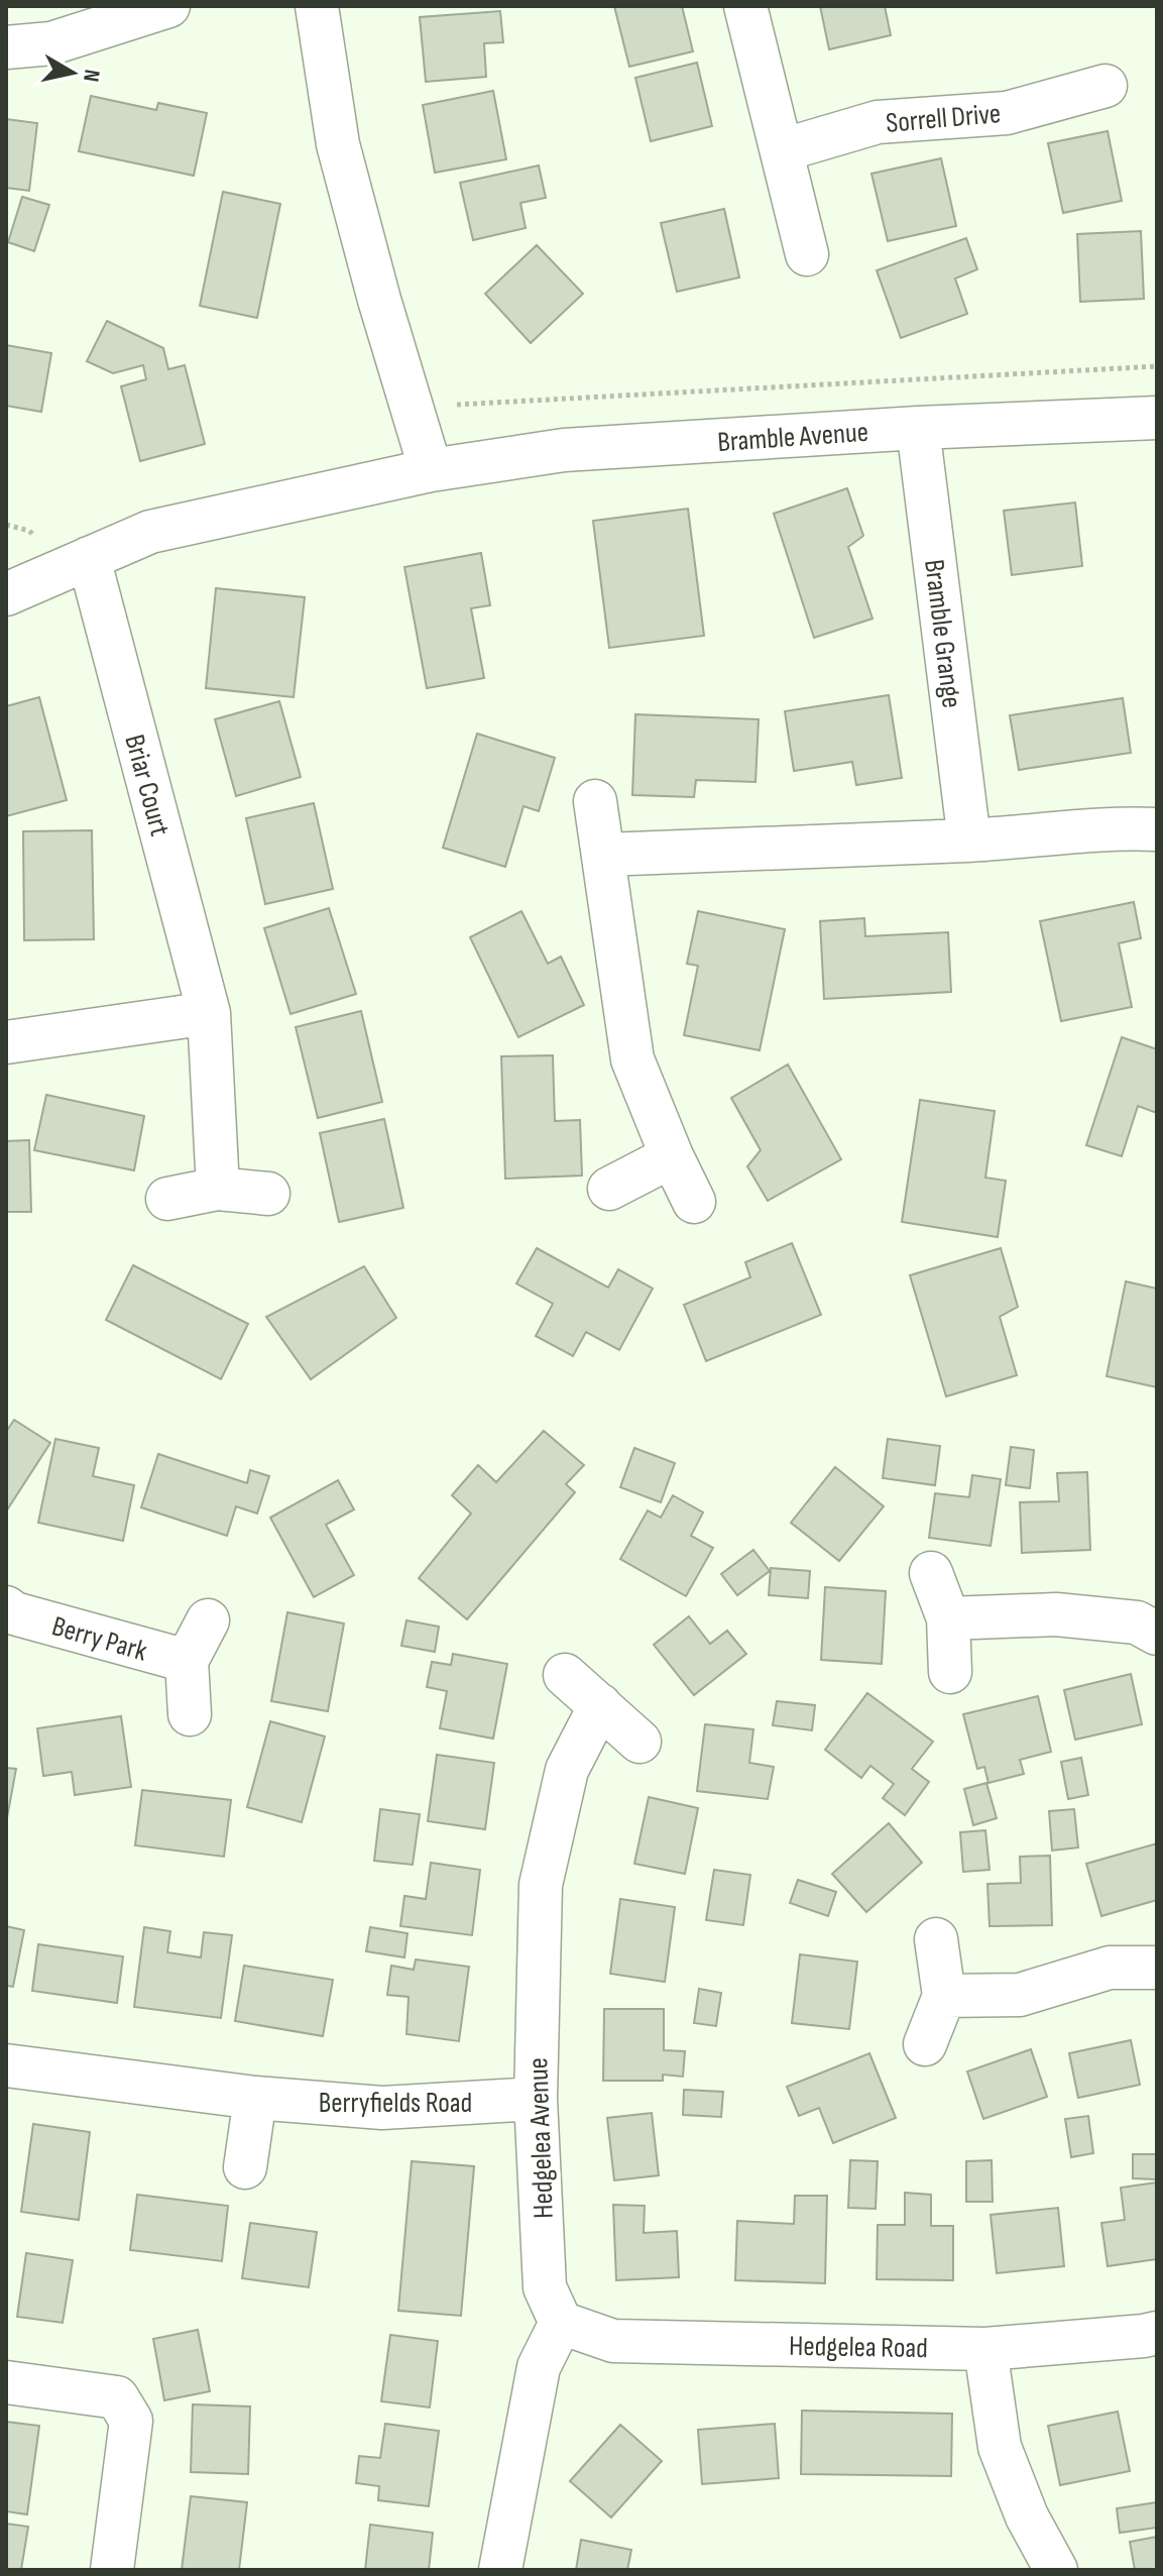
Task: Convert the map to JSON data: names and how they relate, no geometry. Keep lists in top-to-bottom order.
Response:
{
  "streets": {
    "street": [
      "Sorrell Drive",
      "Bramble Avenue",
      "Bramble Grange",
      "Briar Court",
      "Berry Park",
      "Berryfields Road",
      "Hedgelea Avenue",
      "Hedgelea Road"
    ]
  },
  "crossings": [
    ["Bramble Avenue", "Bramble Grange"],
    ["Bramble Avenue", "Briar Court"],
    ["Berryfields Road", "Hedgelea Avenue"],
    ["Hedgelea Avenue", "Hedgelea Road"]
  ],
  "north": "right"
}
